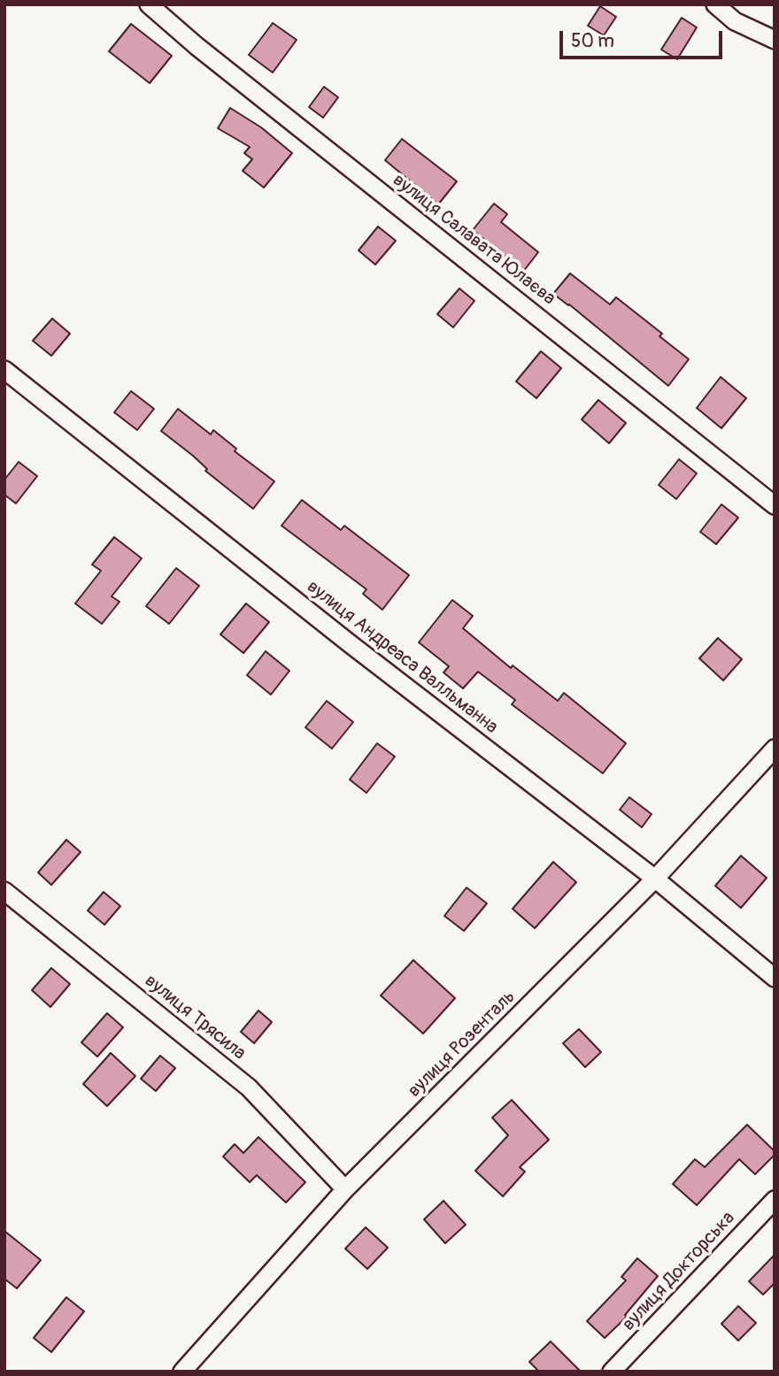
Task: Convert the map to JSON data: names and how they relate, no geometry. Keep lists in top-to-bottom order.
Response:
{
  "streets": {
    "street": [
      "вулиця Салавата Юлаєва",
      "вулиця Андреаса Валльманна",
      "вулиця Трясила",
      "вулиця Розенталь",
      "вулиця Докторська"
    ]
  },
  "crossings": [
    ["вулиця Андреаса Валльманна", "вулиця Розенталь"],
    ["вулиця Трясила", "вулиця Розенталь"]
  ],
  "scale_bar": "50 m"
}
